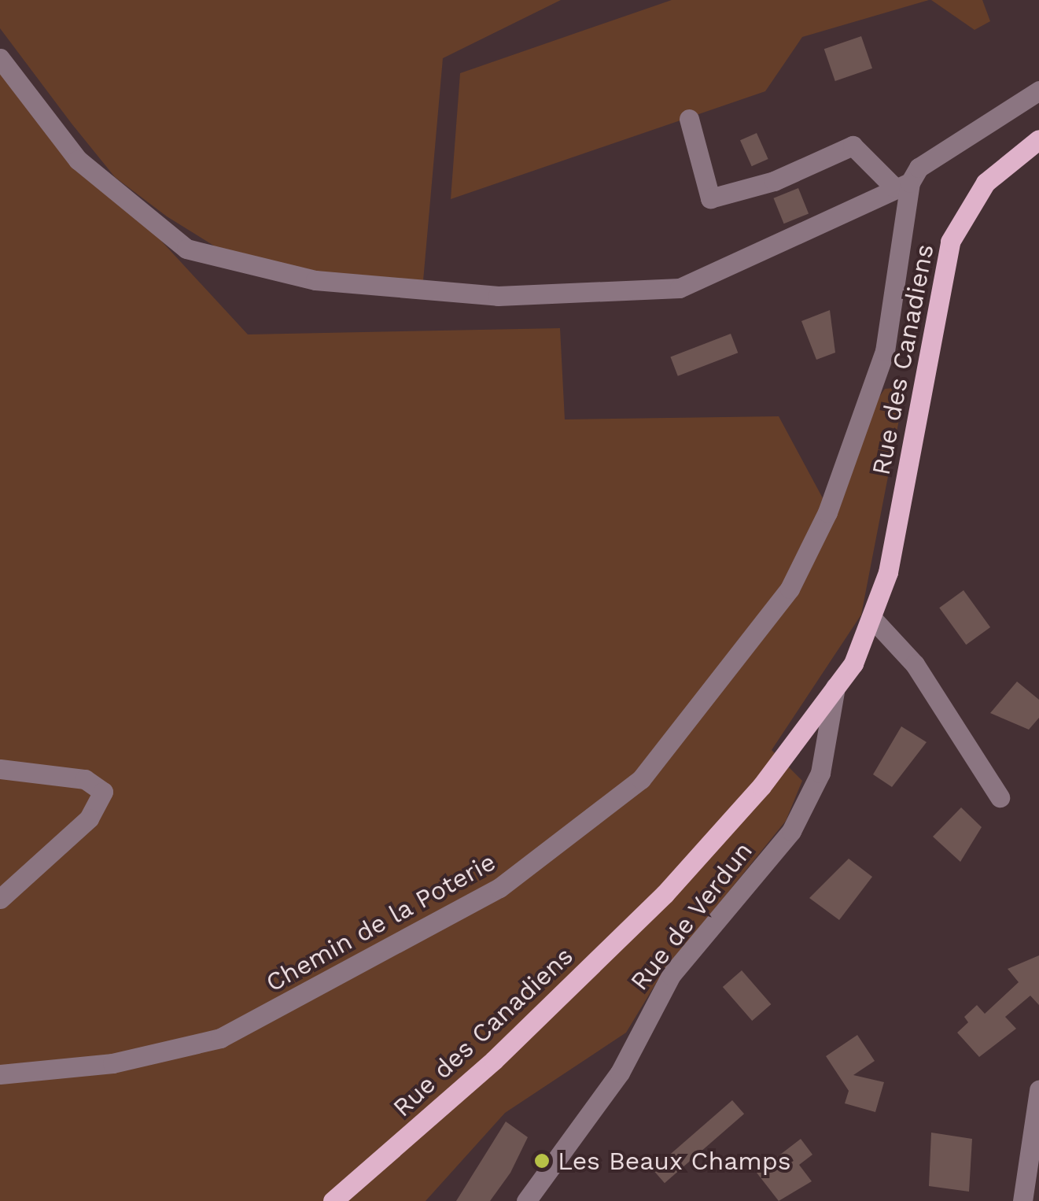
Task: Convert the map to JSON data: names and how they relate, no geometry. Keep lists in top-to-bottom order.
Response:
{
  "streets": {
    "main road": ["Rue des Canadiens"],
    "street": ["Rue de Verdun", "Chemin de la Poterie"]
  },
  "crossings": [
    ["Rue des Canadiens", "Rue de Verdun"]
  ],
  "places": ["Les Beaux Champs"]
}
